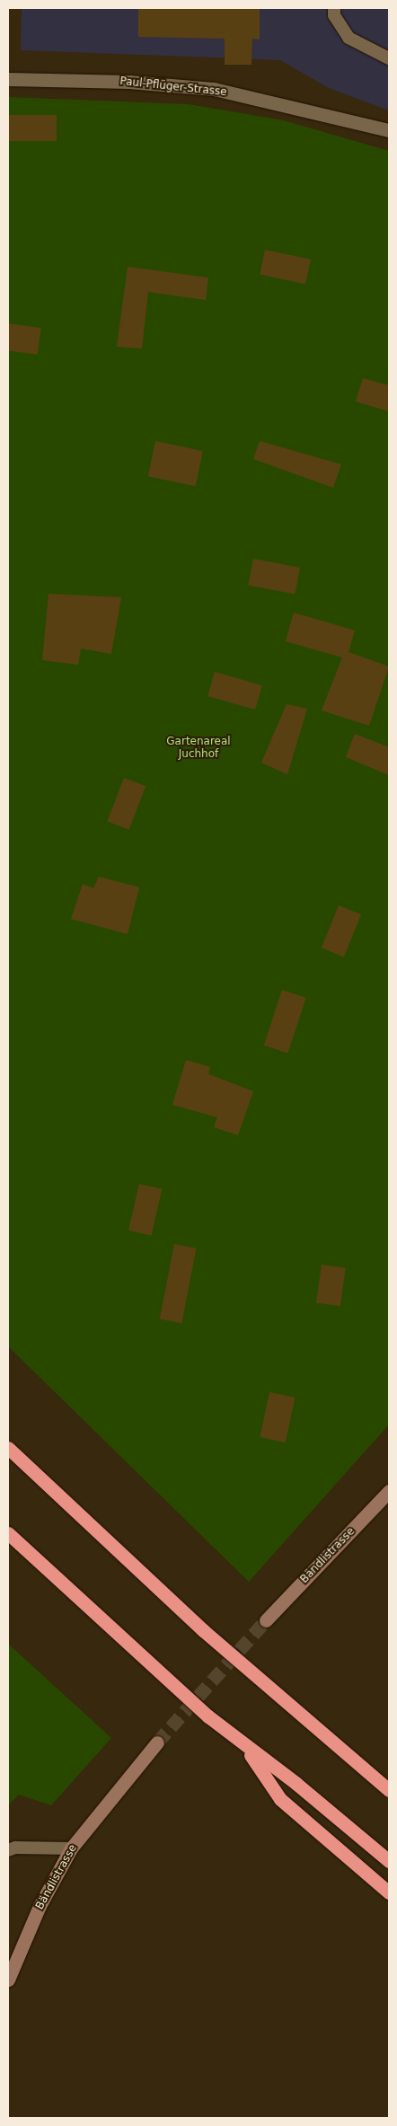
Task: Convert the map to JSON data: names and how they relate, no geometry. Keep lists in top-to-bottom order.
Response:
{
  "streets": {
    "street": ["Paul-Pflüger-Strasse", "Bändlistrasse"]
  },
  "parks": ["Gartenareal Juchhof"]
}
